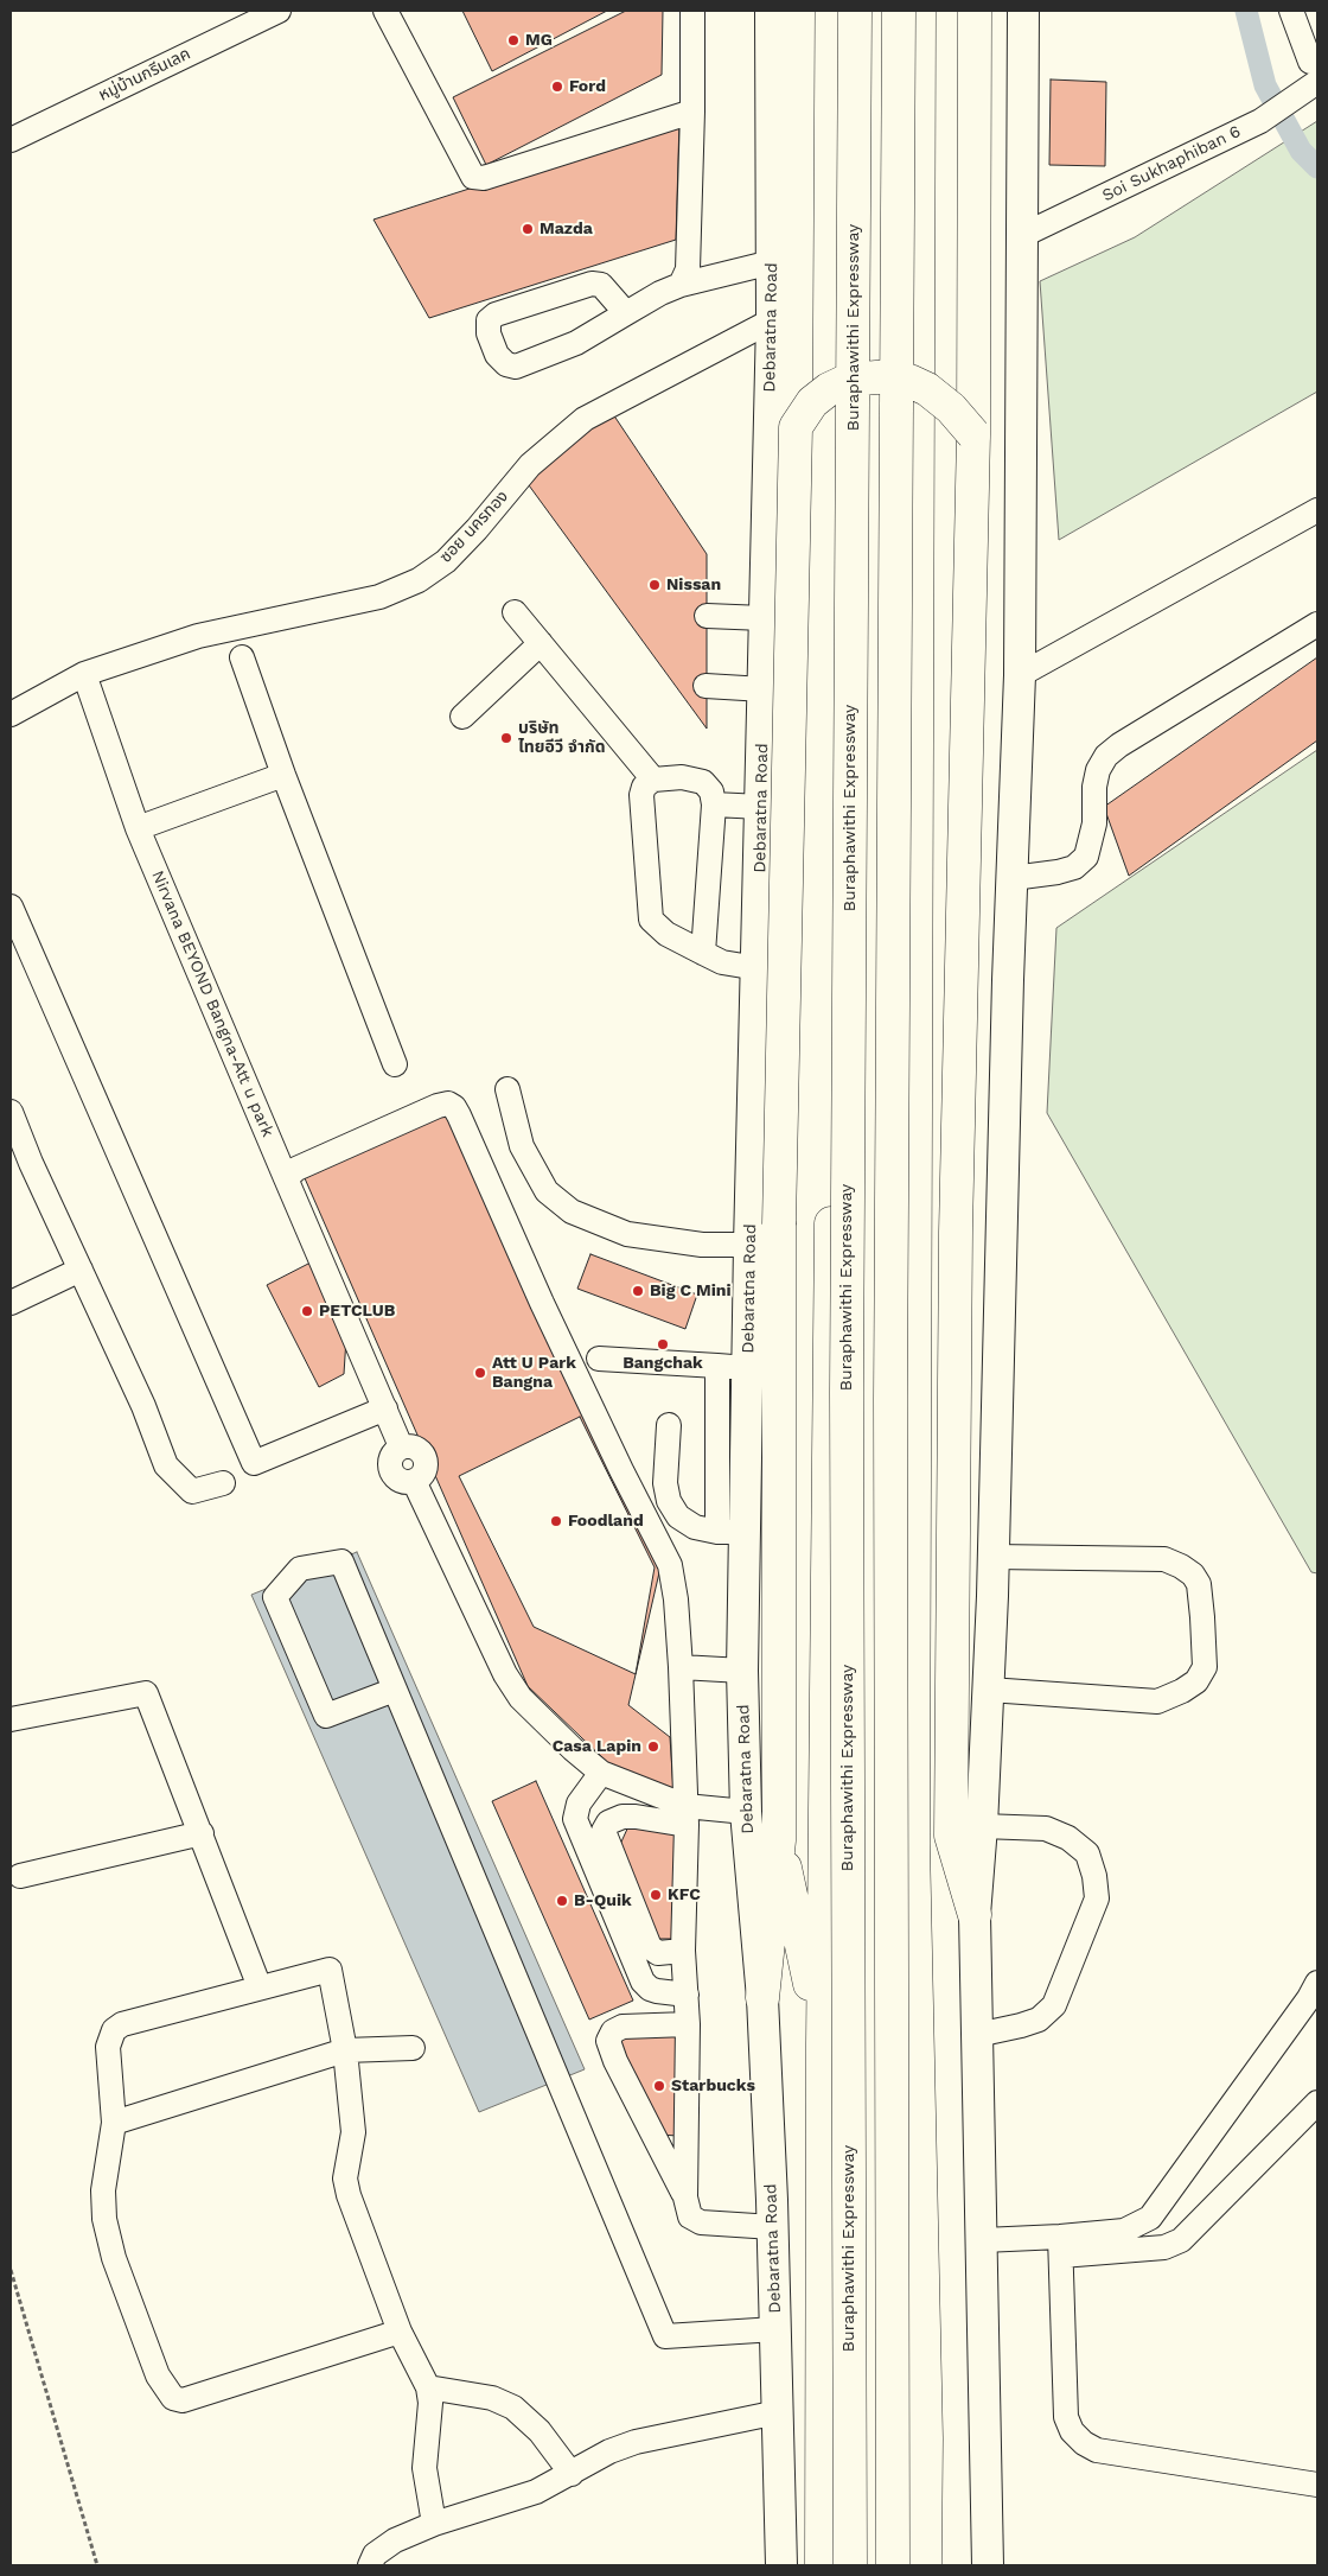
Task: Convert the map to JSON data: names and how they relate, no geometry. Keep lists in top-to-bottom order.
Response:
{
  "streets": {
    "highway": ["Buraphawithi Expressway"],
    "main road": ["Debaratna Road"],
    "street": [
      "หมู่บ้านกรีนเลค",
      "Soi Sukhaphiban 6",
      "ซอย นครทอง",
      "Nirvana BEYOND Bangna-Att u park"
    ]
  },
  "crossings": [
    ["Debaratna Road", "ซอย นครทอง"],
    ["ซอย นครทอง", "Nirvana BEYOND Bangna-Att u park"]
  ],
  "places": [
    "MG",
    "Ford",
    "Mazda",
    "Nissan",
    "บริษัท ไทยอีวี จำกัด",
    "Big C Mini",
    "PETCLUB",
    "Bangchak",
    "Att U Park Bangna",
    "Foodland",
    "Casa Lapin",
    "KFC",
    "B-Quik",
    "Starbucks"
  ]
}
